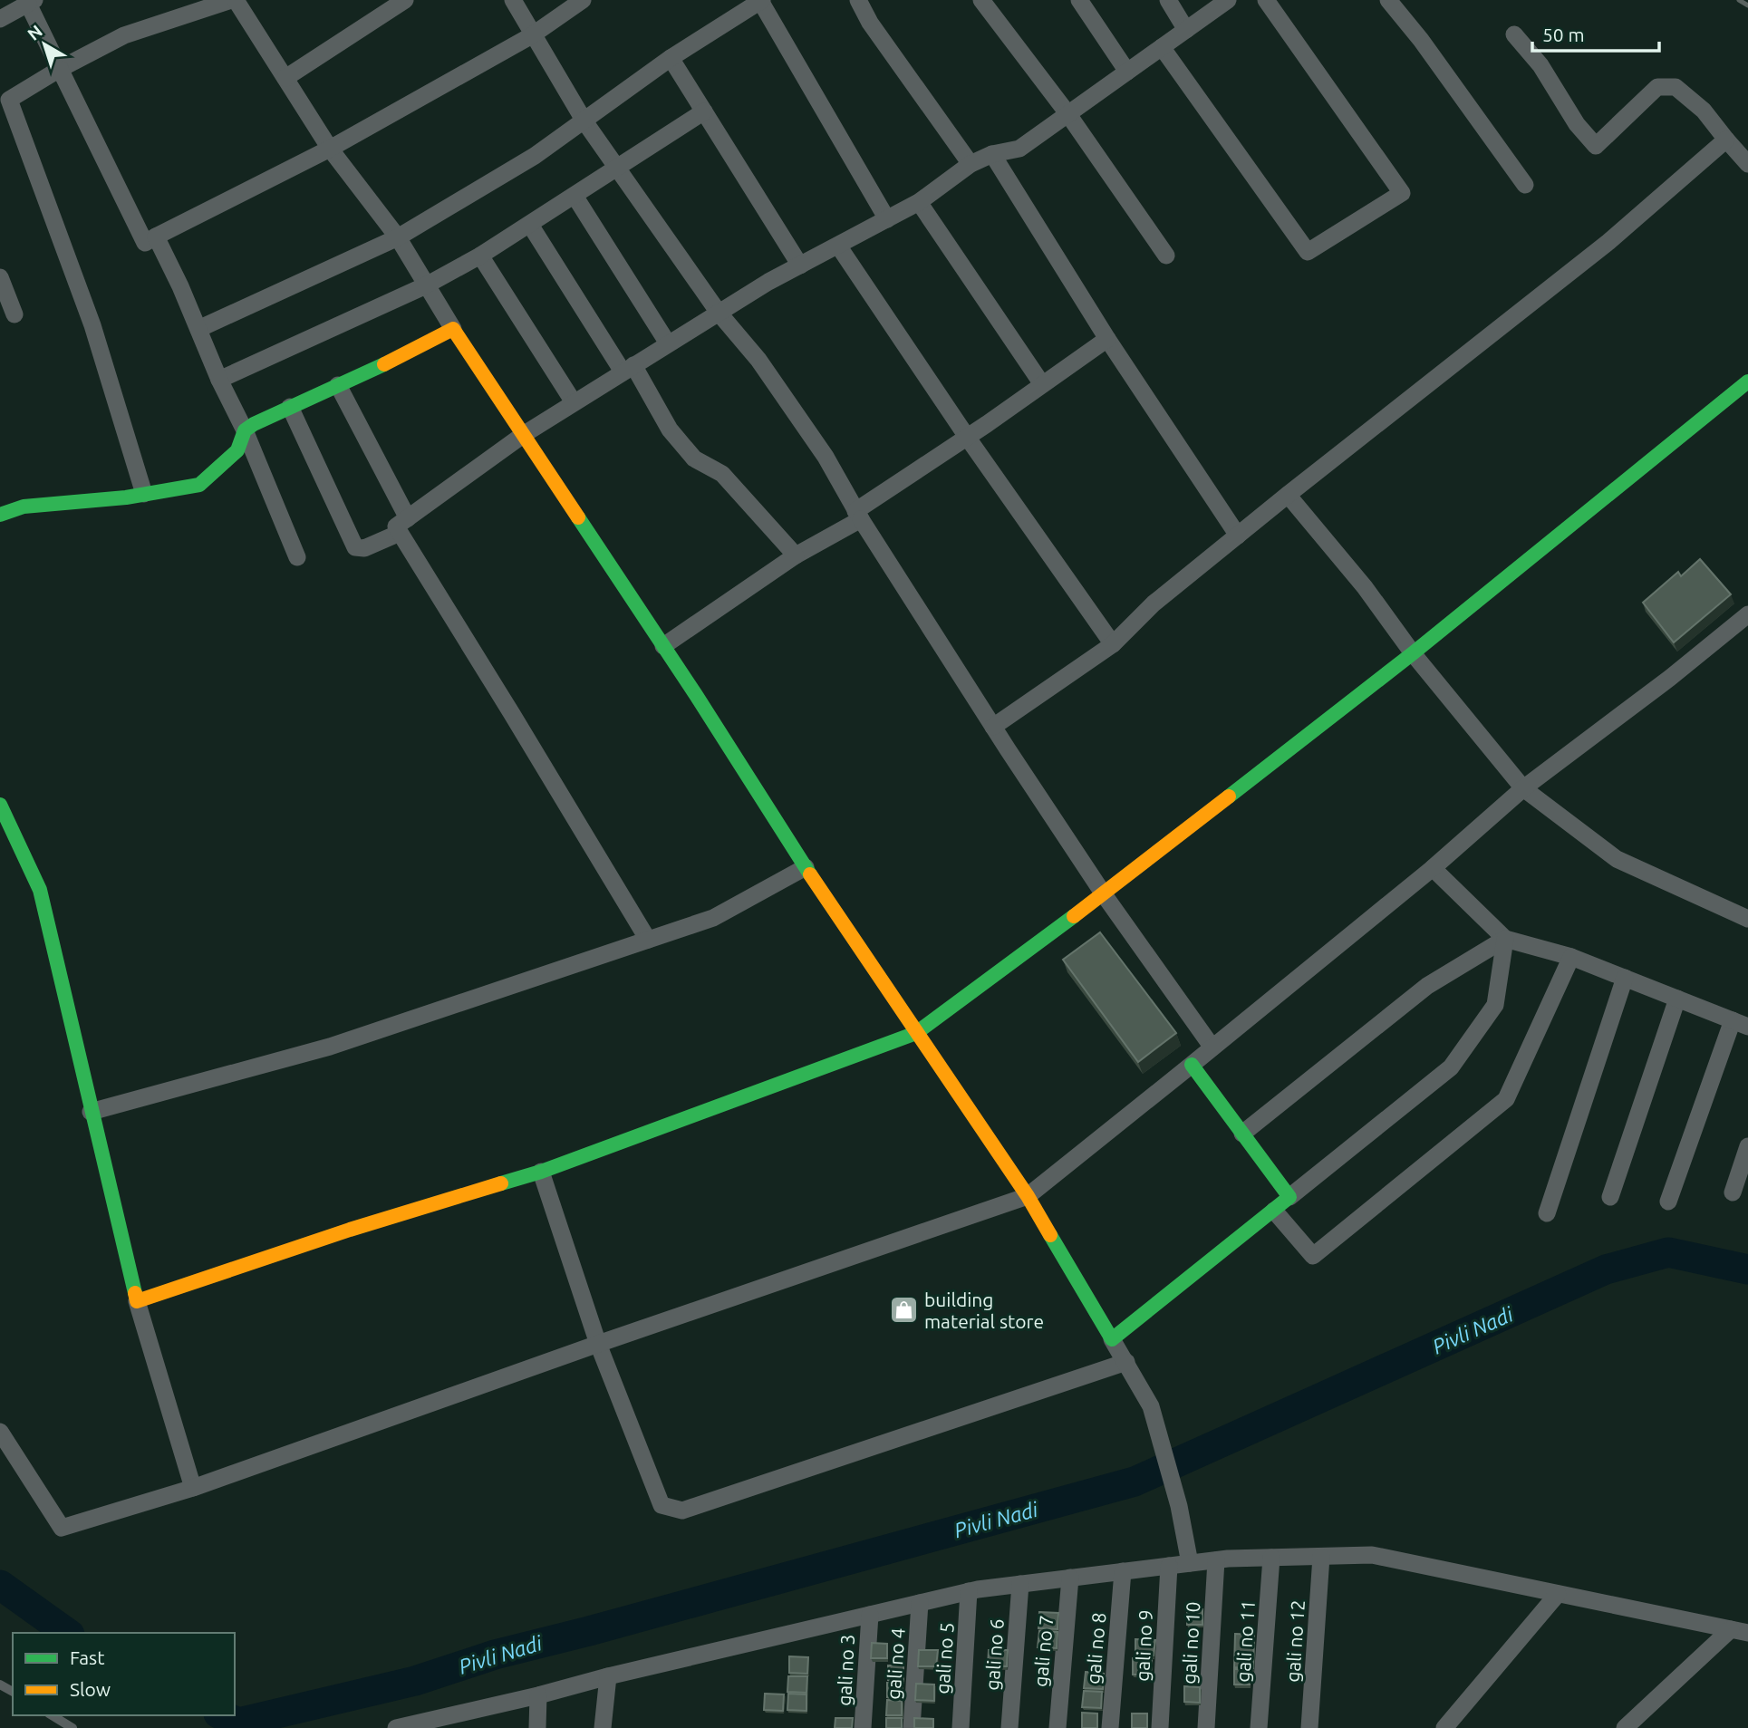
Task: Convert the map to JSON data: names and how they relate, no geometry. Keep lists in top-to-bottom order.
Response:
{
  "streets": {
    "street": [
      "gali no 11",
      "gali no 12",
      "gali no 10",
      "gali no 9",
      "gali no 8",
      "gali no 7",
      "gali no 6",
      "gali no 5",
      "gali no 4",
      "gali no 3"
    ]
  },
  "water": ["Pivli Nadi"],
  "places": {
    "shop": ["building material store"]
  },
  "legend": ["Fast", "Slow"],
  "scale_bar": "50 m",
  "north": "top left"
}
